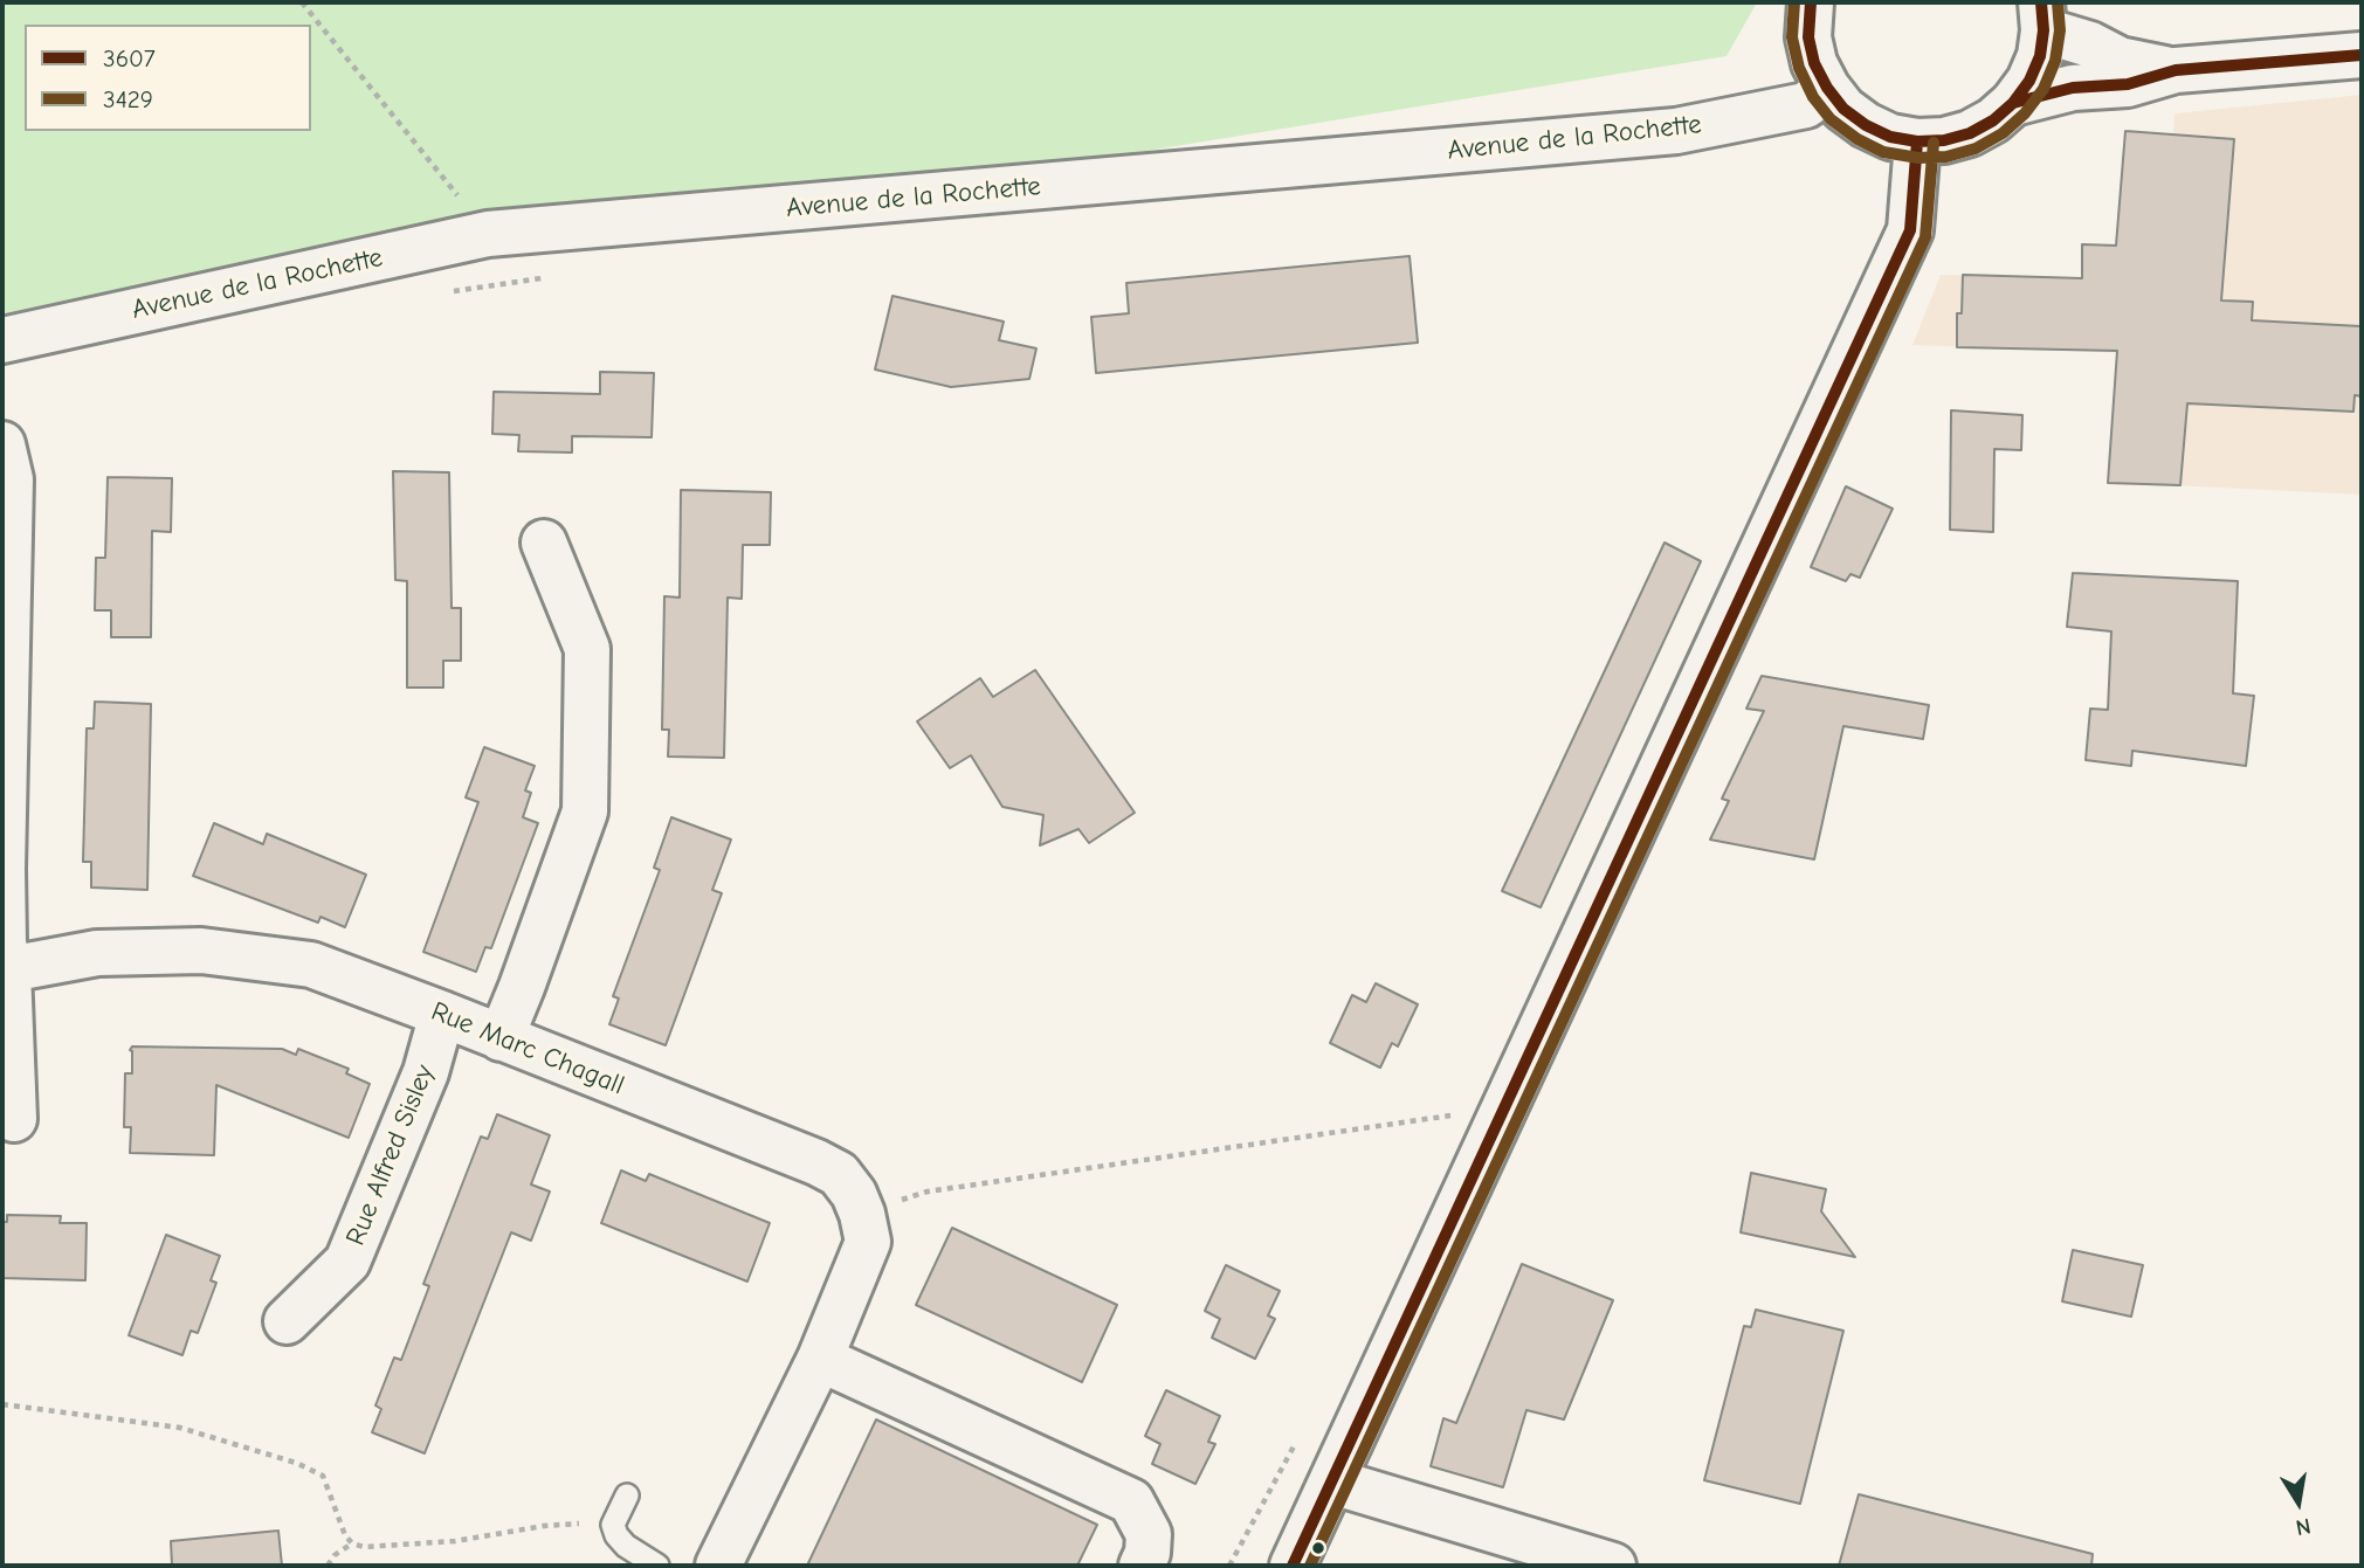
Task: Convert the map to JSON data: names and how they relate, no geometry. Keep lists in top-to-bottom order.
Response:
{
  "streets": {
    "street": ["Avenue de la Rochette", "Rue Marc Chagall", "Rue Alfred Sisley"]
  },
  "crossings": [
    ["Rue Marc Chagall", "Rue Alfred Sisley"]
  ],
  "lines": ["transit line 3607", "transit line 3429"],
  "legend": ["3607", "3429"],
  "north": "bottom"
}
